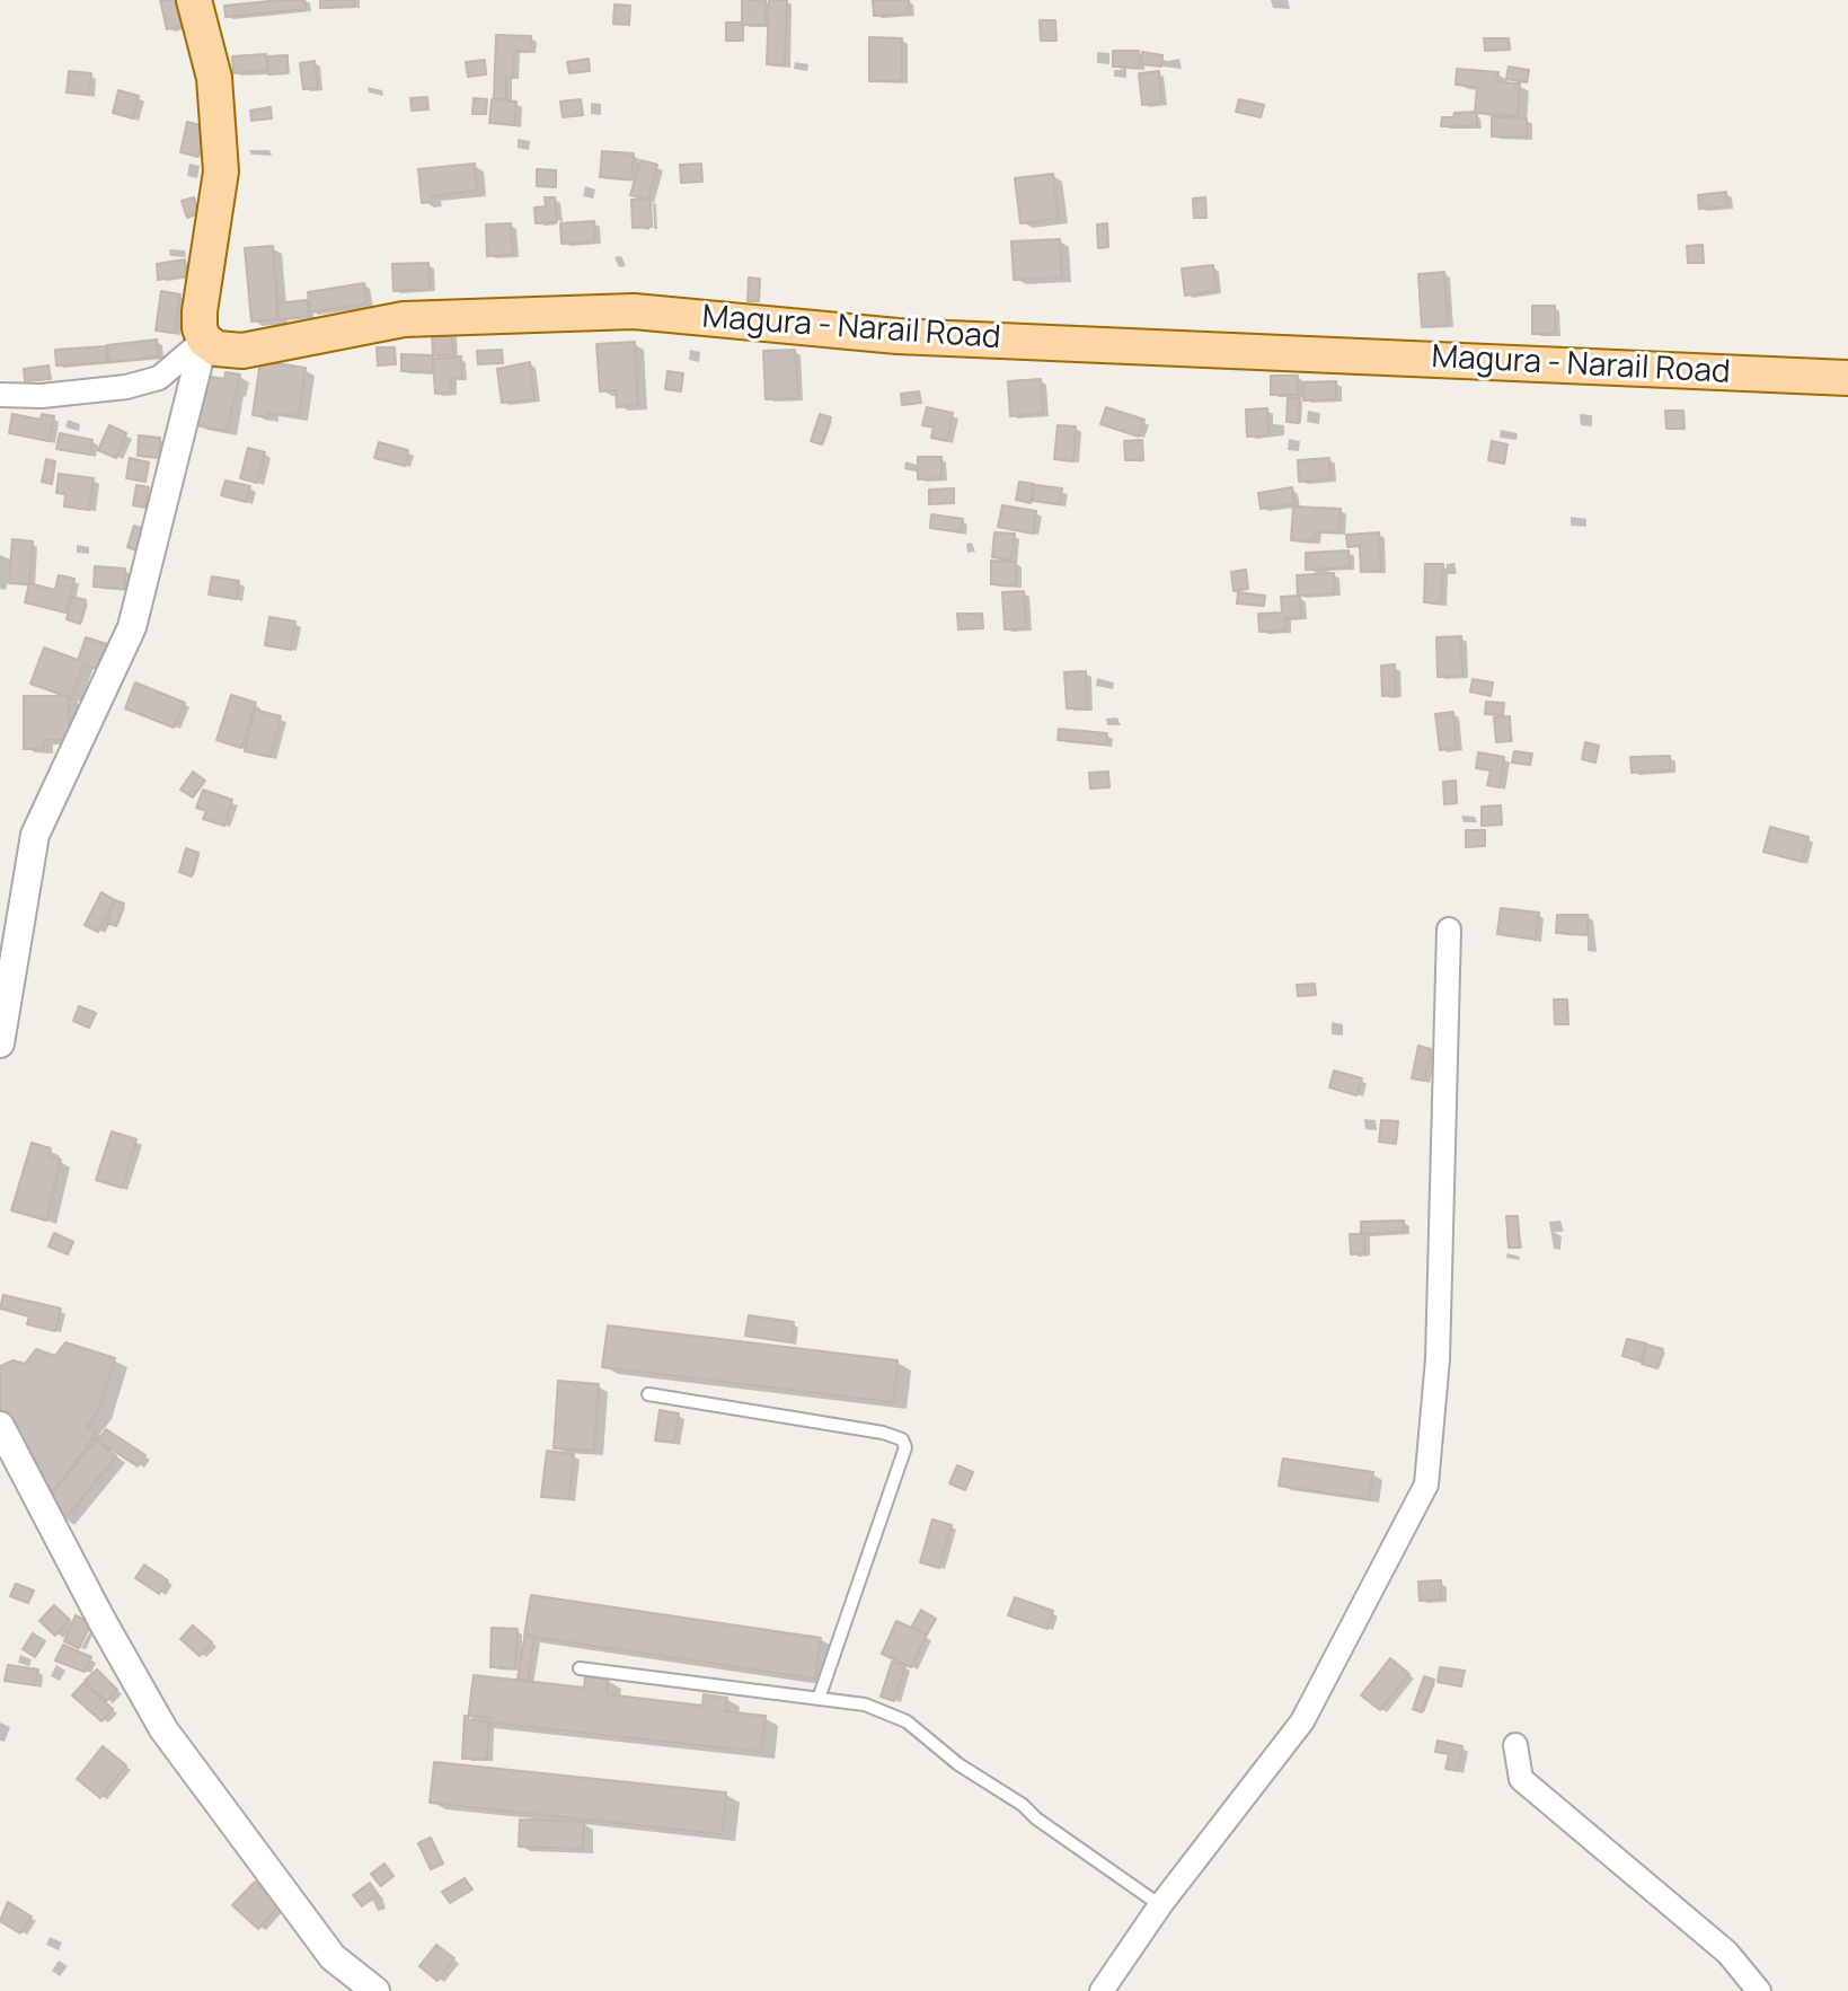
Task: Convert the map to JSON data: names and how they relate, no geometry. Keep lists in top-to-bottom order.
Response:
{
  "streets": {
    "main road": ["Magura - Narail Road"]
  }
}
